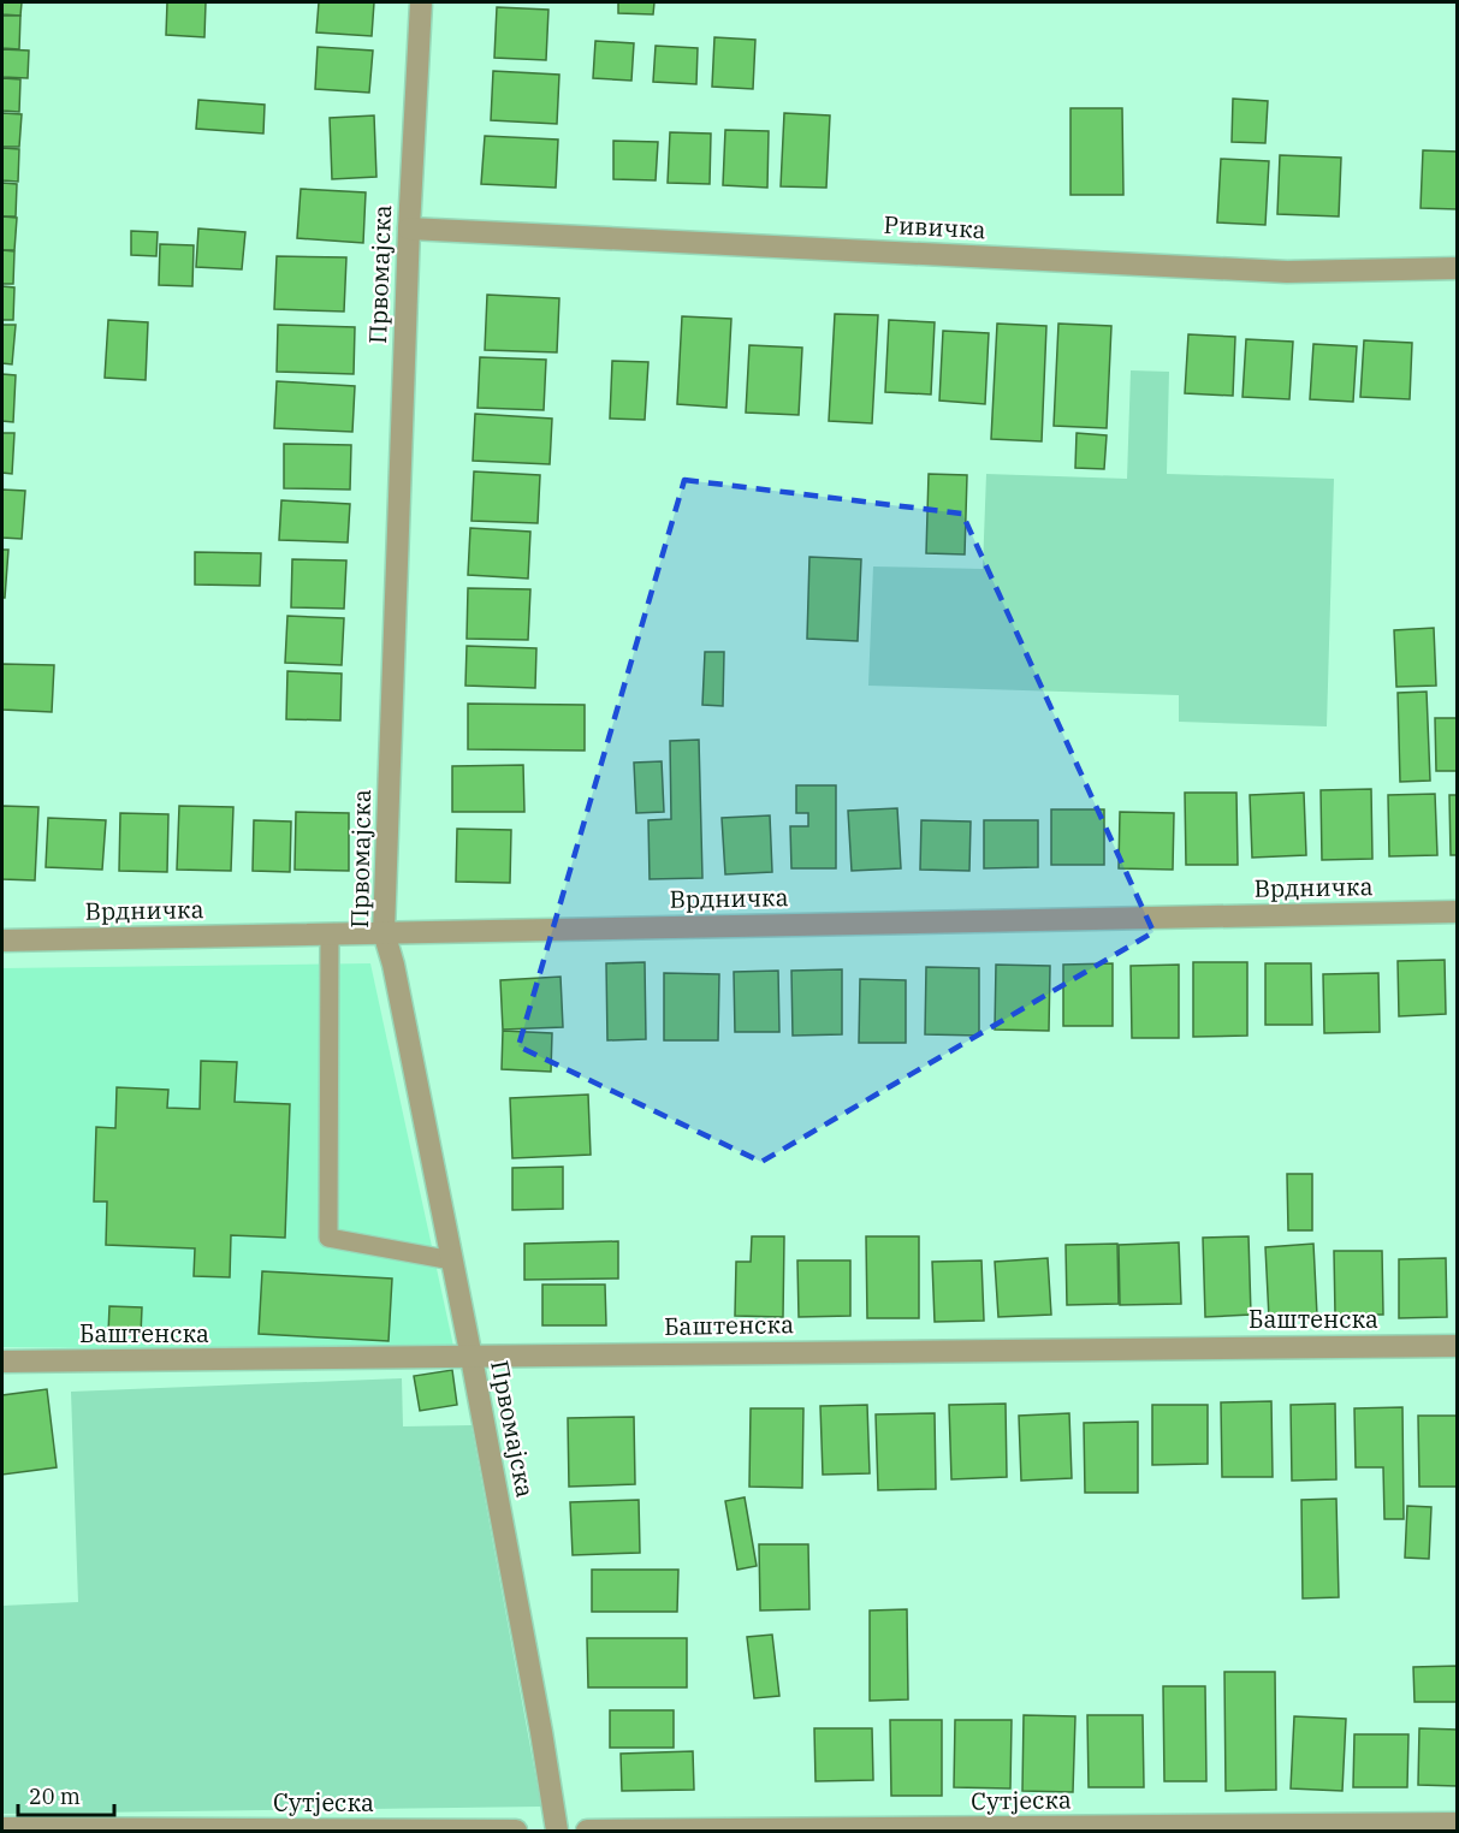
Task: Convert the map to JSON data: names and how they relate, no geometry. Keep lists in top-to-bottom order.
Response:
{
  "streets": {
    "street": [
      "Ривичка",
      "Првомајска",
      "Врдничка",
      "Баштенска",
      "Сутјеска"
    ]
  },
  "crossings": [
    ["Ривичка", "Првомајска"],
    ["Првомајска", "Врдничка"],
    ["Првомајска", "Баштенска"]
  ],
  "scale_bar": "20 m"
}
